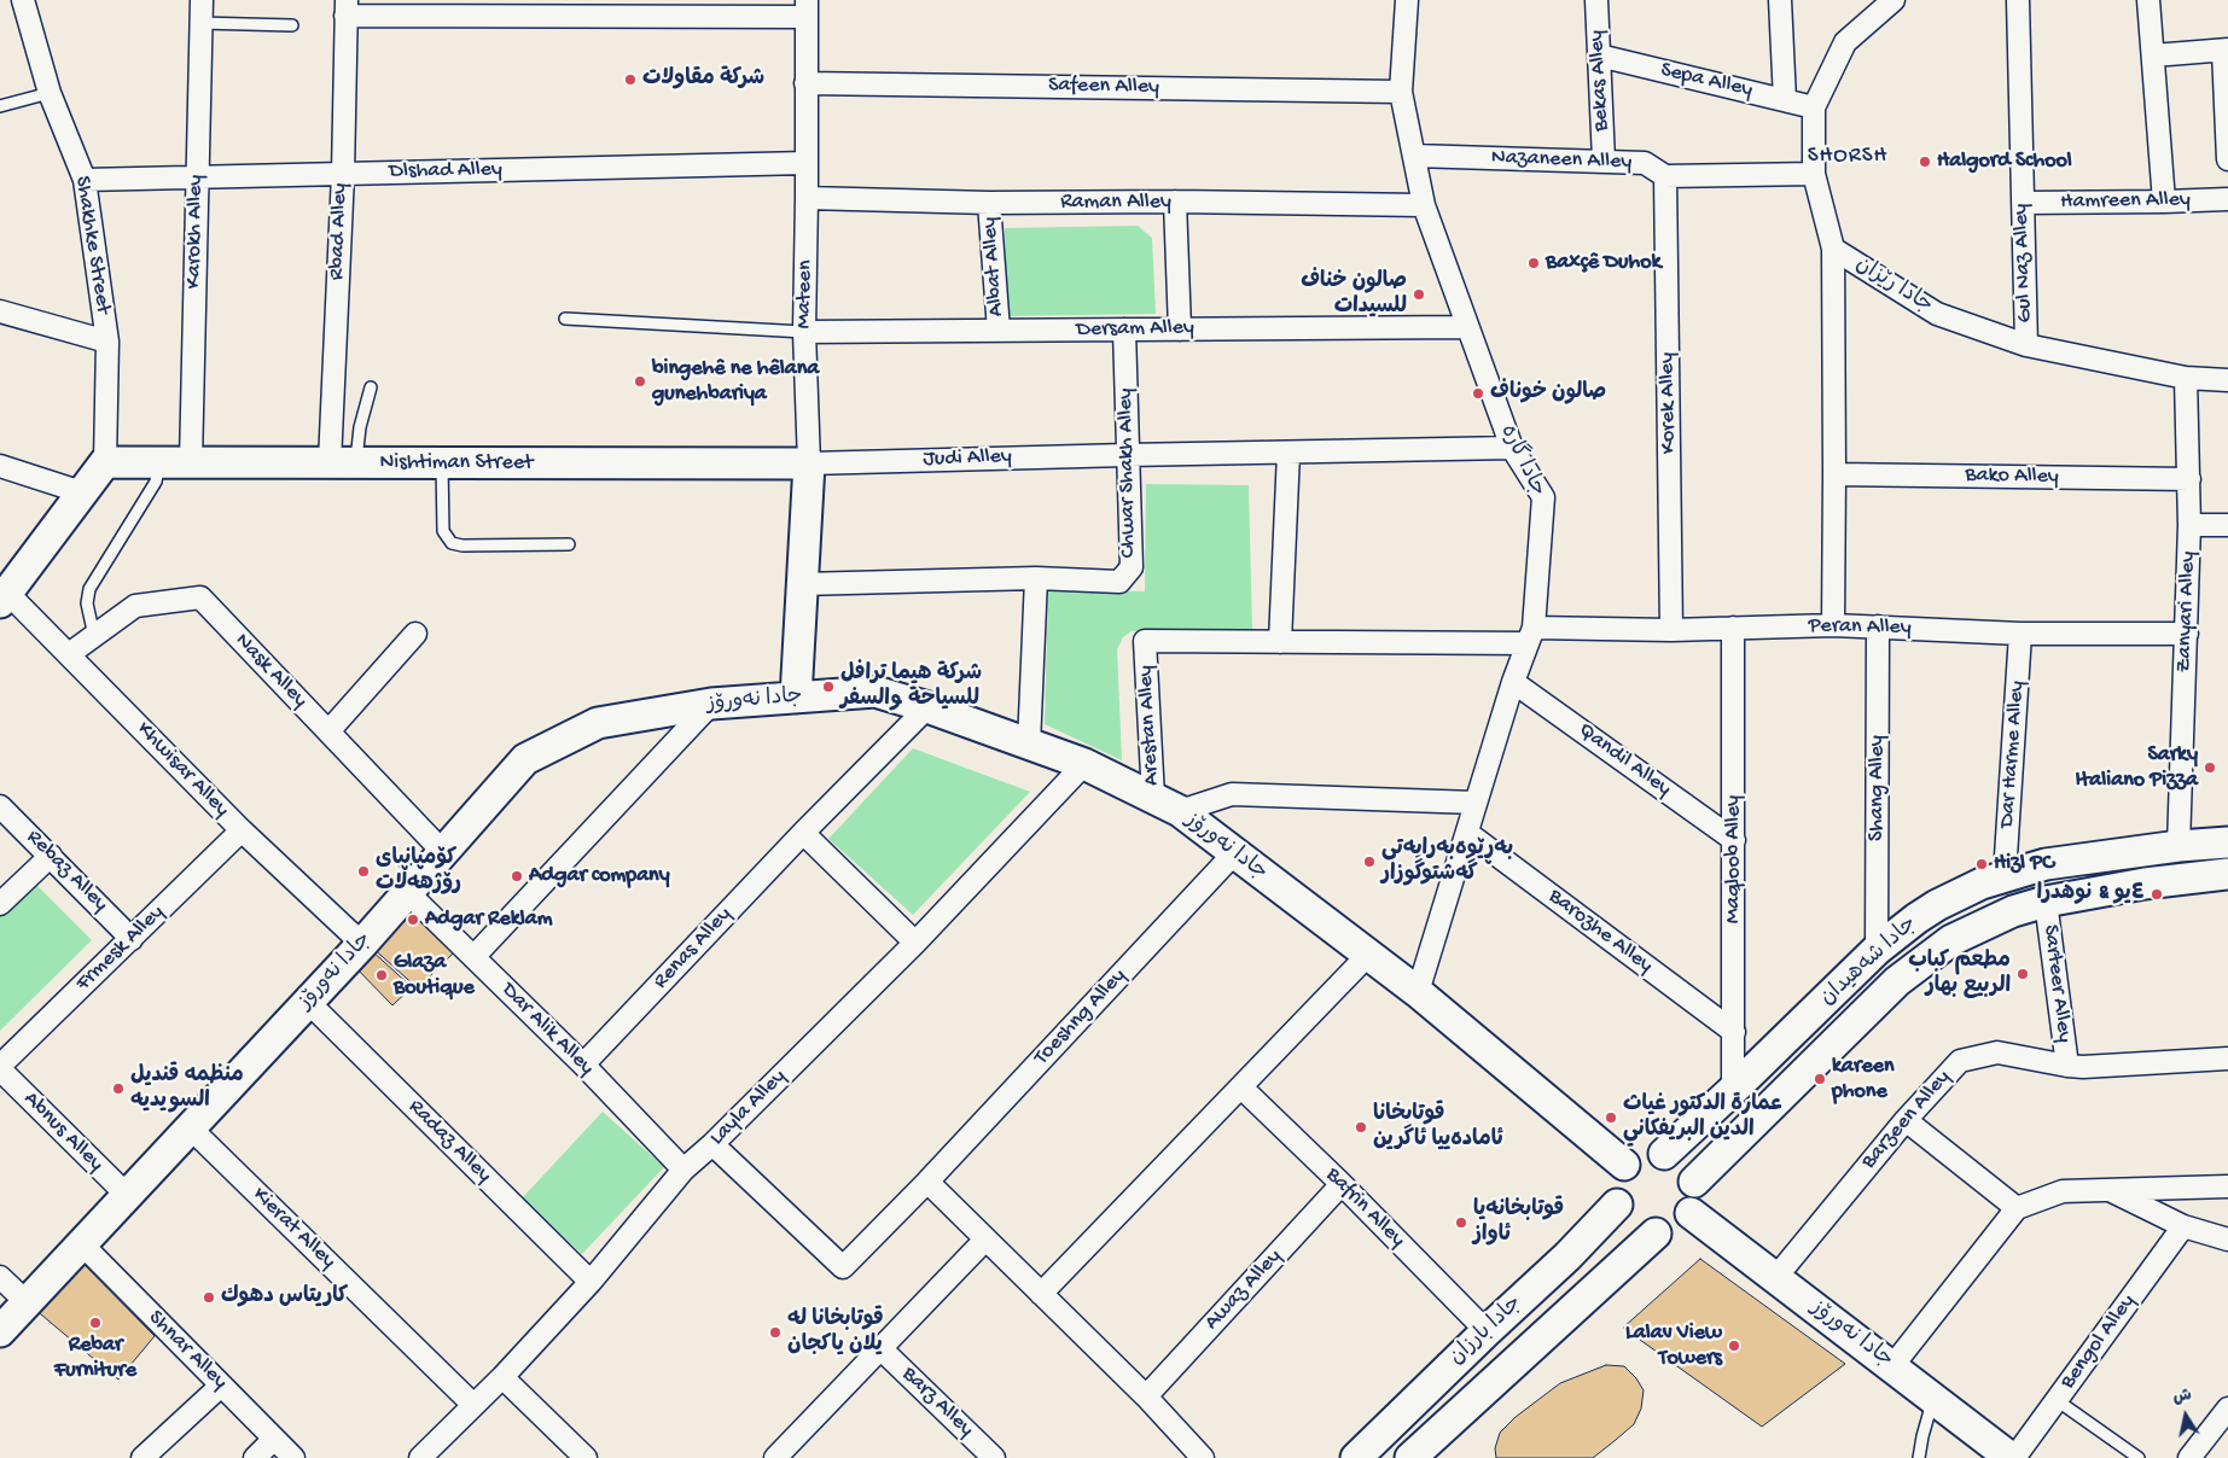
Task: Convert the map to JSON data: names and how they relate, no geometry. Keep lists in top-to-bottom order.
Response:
{
  "streets": {
    "street": [
      "Bekas Alley",
      "Sepa Alley",
      "Safeen Alley",
      "Nazaneen Alley",
      "Dlshad Alley",
      "Hamreen Alley",
      "Raman Alley",
      "Karokh Alley",
      "Rbad Alley",
      "Shakhke Street",
      "Gul Naz Alley",
      "Albat Alley",
      "جادا رێزان",
      "Mateen",
      "Dersam Alley",
      "Korek Alley",
      "Judi Alley",
      "جادا گارە",
      "Nishtiman Street",
      "Chwar Shakh Alley",
      "Bako Alley",
      "Zanyari Alley",
      "Peran Alley",
      "Nask Alley",
      "جادا نەورۆز",
      "Arestan Alley",
      "Dar Harme Alley",
      "Qandil Alley",
      "Khwisar Alley",
      "Shang Alley",
      "Maqloob Alley",
      "Rebaz Alley",
      "Barozhe Alley",
      "Frmesk Alley",
      "Renas Alley",
      "جادا شەهیدان",
      "Sarteer Alley",
      "Toeshng Alley",
      "Dar Alik Alley",
      "Layla Alley",
      "Barzeen Alley",
      "Abnus Alley",
      "Radaz Alley",
      "Bafrin Alley",
      "Kierat Alley",
      "Awaz Alley",
      "جادا بارزان",
      "Bengol Alley",
      "Shnar Alley",
      "Barz Alley"
    ]
  },
  "crossings": [
    ["Bekas Alley", "Sepa Alley"],
    ["Bekas Alley", "Nazaneen Alley"],
    ["Sepa Alley", "جادا رێزان"],
    ["Safeen Alley", "Mateen"],
    ["Safeen Alley", "جادا گارە"],
    ["Nazaneen Alley", "جادا رێزان"],
    ["Nazaneen Alley", "Korek Alley"],
    ["Nazaneen Alley", "جادا گارە"],
    ["Dlshad Alley", "Karokh Alley"],
    ["Dlshad Alley", "Rbad Alley"],
    ["Dlshad Alley", "Shakhke Street"],
    ["Dlshad Alley", "Mateen"],
    ["Hamreen Alley", "Gul Naz Alley"],
    ["Raman Alley", "Albat Alley"],
    ["Raman Alley", "Mateen"],
    ["Raman Alley", "جادا گارە"],
    ["Karokh Alley", "Nishtiman Street"],
    ["Rbad Alley", "Nishtiman Street"],
    ["Shakhke Street", "Nishtiman Street"],
    ["Gul Naz Alley", "جادا رێزان"],
    ["Albat Alley", "Dersam Alley"],
    ["جادا رێزان", "Zanyari Alley"],
    ["Mateen", "Dersam Alley"],
    ["Mateen", "Judi Alley"],
    ["Mateen", "Nishtiman Street"],
    ["Mateen", "جادا نەورۆز"],
    ["Dersam Alley", "جادا گارە"],
    ["Dersam Alley", "Chwar Shakh Alley"],
    ["Korek Alley", "Peran Alley"],
    ["Judi Alley", "جادا گارە"],
    ["Judi Alley", "Nishtiman Street"],
    ["Judi Alley", "Chwar Shakh Alley"],
    ["جادا گارە", "Peran Alley"],
    ["جادا گارە", "جادا نەورۆز"],
    ["جادا گارە", "Arestan Alley"],
    ["جادا گارە", "Qandil Alley"],
    ["جادا گارە", "Barozhe Alley"],
    ["Bako Alley", "Zanyari Alley"],
    ["Zanyari Alley", "Peran Alley"],
    ["Zanyari Alley", "جادا شەهیدان"],
    ["Peran Alley", "Arestan Alley"],
    ["Peran Alley", "Dar Harme Alley"],
    ["Peran Alley", "Shang Alley"],
    ["Peran Alley", "Maqloob Alley"],
    ["Nask Alley", "جادا نەورۆز"],
    ["Nask Alley", "Khwisar Alley"],
    ["جادا نەورۆز", "Arestan Alley"],
    ["جادا نەورۆز", "Khwisar Alley"],
    ["جادا نەورۆز", "Renas Alley"],
    ["جادا نەورۆز", "جادا شەهیدان"],
    ["جادا نەورۆز", "Toeshng Alley"],
    ["جادا نەورۆز", "Dar Alik Alley"],
    ["جادا نەورۆز", "Layla Alley"],
    ["جادا نەورۆز", "Barzeen Alley"],
    ["جادا نەورۆز", "Abnus Alley"],
    ["جادا نەورۆز", "Radaz Alley"],
    ["جادا نەورۆز", "Kierat Alley"],
    ["جادا نەورۆز", "جادا بارزان"],
    ["جادا نەورۆز", "Bengol Alley"],
    ["جادا نەورۆز", "Shnar Alley"],
    ["Dar Harme Alley", "جادا شەهیدان"],
    ["Qandil Alley", "Maqloob Alley"],
    ["Khwisar Alley", "Frmesk Alley"],
    ["Shang Alley", "جادا شەهیدان"],
    ["Maqloob Alley", "Barozhe Alley"],
    ["Maqloob Alley", "جادا شەهیدان"],
    ["Rebaz Alley", "Frmesk Alley"],
    ["Frmesk Alley", "Abnus Alley"],
    ["Renas Alley", "Dar Alik Alley"],
    ["جادا شەهیدان", "Sarteer Alley"],
    ["جادا شەهیدان", "جادا بارزان"],
    ["Sarteer Alley", "Barzeen Alley"],
    ["Toeshng Alley", "Layla Alley"],
    ["Dar Alik Alley", "Layla Alley"],
    ["Layla Alley", "Radaz Alley"],
    ["Layla Alley", "Kierat Alley"],
    ["Bafrin Alley", "Awaz Alley"],
    ["Bafrin Alley", "جادا بارزان"]
  ],
  "districts": ["SHORSH"],
  "places": [
    "شركة مقاولات",
    "Halgord School",
    "Baxçê Duhok",
    "صالون خناف للسيدات",
    "bingehê ne hêlana gunehbariya",
    "صالون خوناف",
    "شركة هيما ترافل للسياحة والسفر",
    "Sarky Italiano Pizza",
    "بەڕێوەبەرایەتی گەشتوگوزار",
    "Hizl PC",
    "کۆمپانیای رۆژهەڵات",
    "Adgar company",
    "٤يو & نوهدرا",
    "Adgar Reklam",
    "مطعم كباب الربيع بهار",
    "Glaza Boutique",
    "kareen phone",
    "منظمه قنديل السويديه",
    "عمارة الدكتور غياث الدين البريفكاني",
    "قوتابخانا ئامادەییا ئاگرین",
    "قوتابخانەیا ئاواز",
    "كاريتاس دهوك",
    "Rebar Furniture",
    "قوتابخانا له يلان ياكجان",
    "Lalav View Towers"
  ],
  "north": "top"
}
